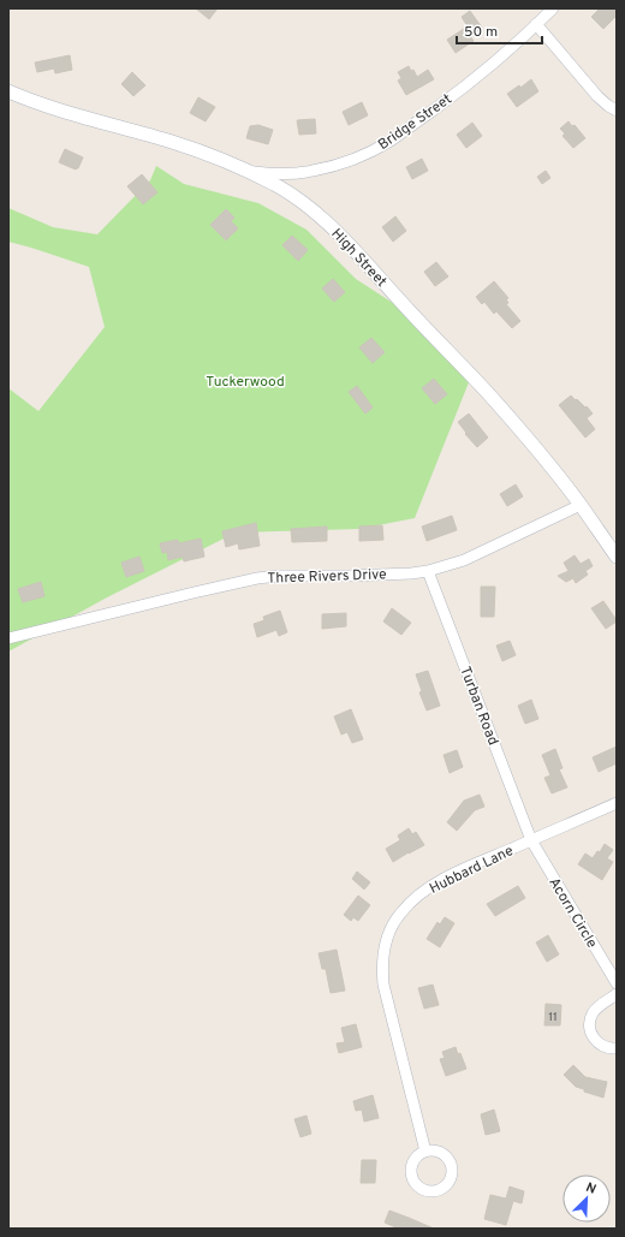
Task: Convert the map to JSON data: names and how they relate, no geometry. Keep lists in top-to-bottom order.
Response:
{
  "streets": {
    "street": [
      "Bridge Street",
      "High Street",
      "Three Rivers Drive",
      "Turban Road",
      "Hubbard Lane",
      "Acorn Circle"
    ]
  },
  "crossings": [
    ["Bridge Street", "High Street"],
    ["High Street", "Three Rivers Drive"],
    ["Three Rivers Drive", "Turban Road"],
    ["Turban Road", "Hubbard Lane"],
    ["Turban Road", "Acorn Circle"],
    ["Hubbard Lane", "Acorn Circle"]
  ],
  "parks": ["Tuckerwood"],
  "house_numbers": ["11"],
  "scale_bar": "50 m",
  "north": "top right"
}
